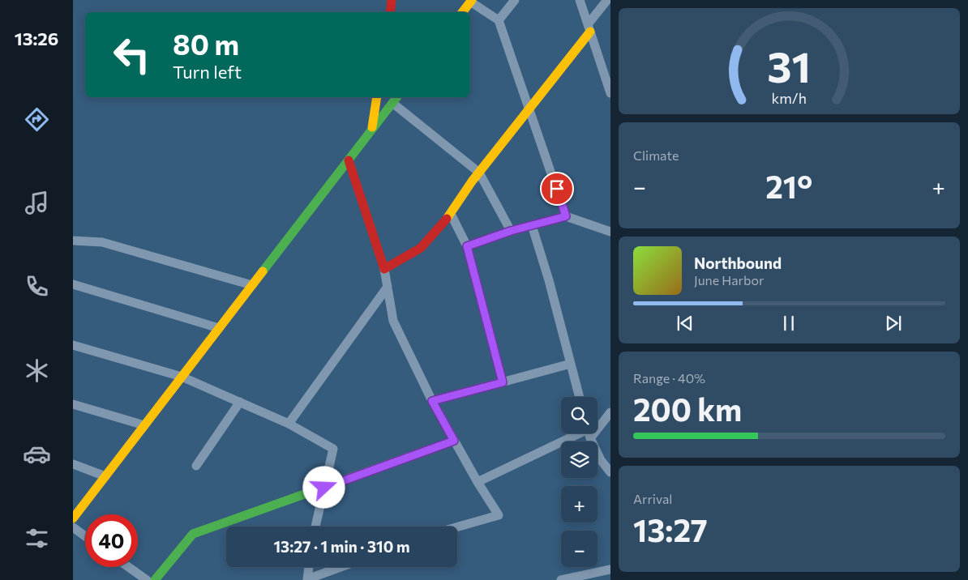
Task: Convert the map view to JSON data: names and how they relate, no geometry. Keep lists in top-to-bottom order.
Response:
{
  "page": {
    "tabs": "13:26",
    "turn": ["80 m", "Turn left"],
    "tile": [
      "Climate",
      ["Range · 40%", "200 km"],
      ["Arrival", "13:27"]
    ],
    "heat": ["−", "21°", "+"],
    "song": ["Northbound", "June Harbor"],
    "map_buttons": ["+", "−"],
    "limit": "40",
    "trip": "13:27 · 1 min · 310 m",
    "gauge": ["31", "km/h"]
  }
}
